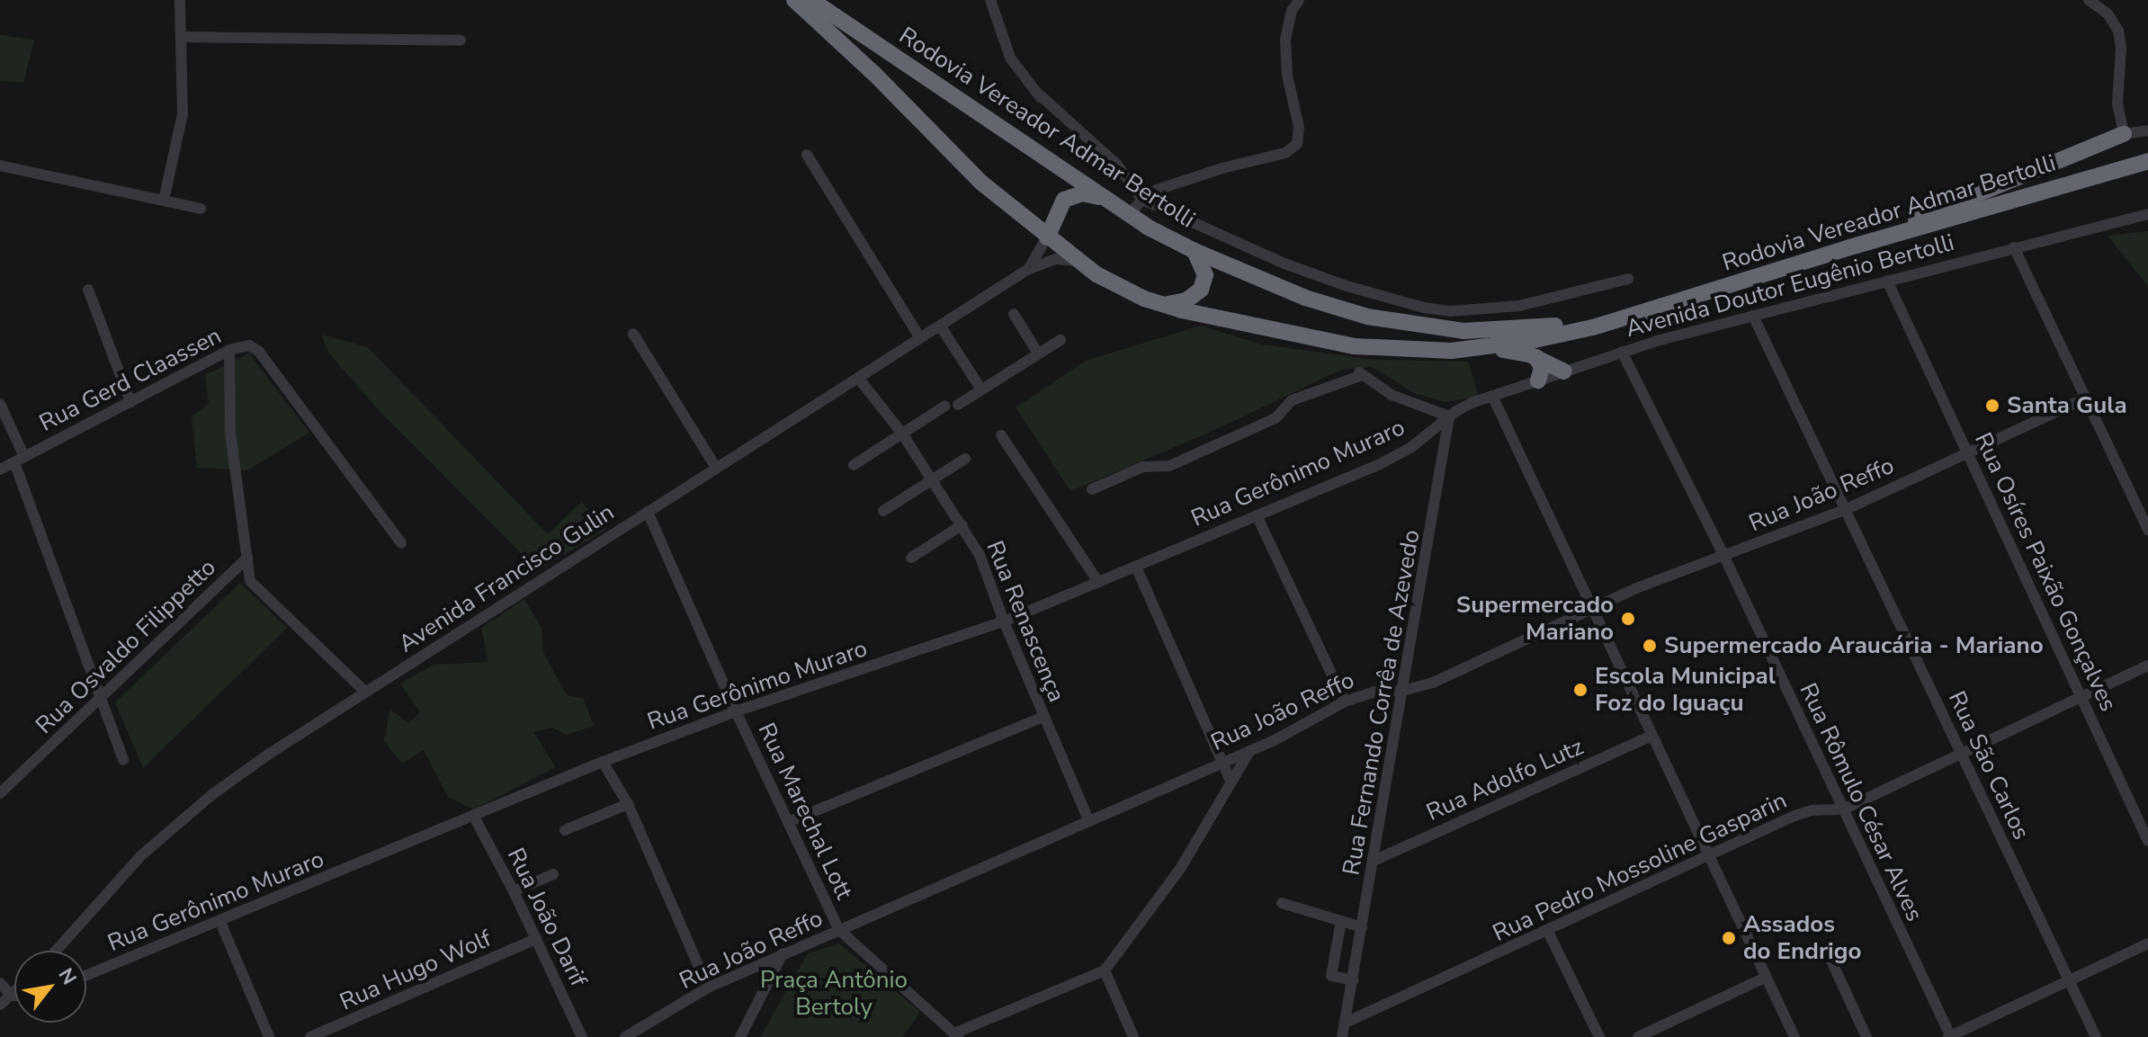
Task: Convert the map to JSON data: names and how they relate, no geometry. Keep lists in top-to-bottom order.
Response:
{
  "streets": {
    "highway": ["Rodovia Vereador Admar Bertolli"],
    "street": [
      "Avenida Doutor Eugênio Bertolli",
      "Rua Gerd Claassen",
      "Rua Gerônimo Muraro",
      "Rua João Reffo",
      "Rua Osíres Paixão Gonçalves",
      "Avenida Francisco Gulin",
      "Rua Renascença",
      "Rua Osvaldo Filippetto",
      "Rua Fernando Corrêa de Azevedo",
      "Rua São Carlos",
      "Rua Adolfo Lutz",
      "Rua Rômulo César Alves",
      "Rua Marechal Lott",
      "Rua Pedro Mossoline Gasparin",
      "Rua João Darif",
      "Rua Hugo Wolf"
    ]
  },
  "crossings": [
    ["Rodovia Vereador Admar Bertolli", "Avenida Francisco Gulin"],
    ["Avenida Doutor Eugênio Bertolli", "Rua Gerônimo Muraro"],
    ["Avenida Doutor Eugênio Bertolli", "Rua Osíres Paixão Gonçalves"],
    ["Avenida Doutor Eugênio Bertolli", "Rua Fernando Corrêa de Azevedo"],
    ["Avenida Doutor Eugênio Bertolli", "Rua São Carlos"],
    ["Avenida Doutor Eugênio Bertolli", "Rua Rômulo César Alves"],
    ["Rua Gerônimo Muraro", "Rua Renascença"],
    ["Rua Gerônimo Muraro", "Rua Fernando Corrêa de Azevedo"],
    ["Rua Gerônimo Muraro", "Rua Marechal Lott"],
    ["Rua Gerônimo Muraro", "Rua João Darif"],
    ["Rua João Reffo", "Rua Osíres Paixão Gonçalves"],
    ["Rua João Reffo", "Rua Renascença"],
    ["Rua João Reffo", "Rua Fernando Corrêa de Azevedo"],
    ["Rua João Reffo", "Rua São Carlos"],
    ["Rua João Reffo", "Rua Rômulo César Alves"],
    ["Rua João Reffo", "Rua Marechal Lott"],
    ["Rua Osíres Paixão Gonçalves", "Rua Pedro Mossoline Gasparin"],
    ["Avenida Francisco Gulin", "Rua Renascença"],
    ["Avenida Francisco Gulin", "Rua Marechal Lott"],
    ["Rua Fernando Corrêa de Azevedo", "Rua Adolfo Lutz"],
    ["Rua Fernando Corrêa de Azevedo", "Rua Pedro Mossoline Gasparin"],
    ["Rua São Carlos", "Rua Pedro Mossoline Gasparin"],
    ["Rua Rômulo César Alves", "Rua Pedro Mossoline Gasparin"],
    ["Rua João Darif", "Rua Hugo Wolf"]
  ],
  "parks": ["Praça Antônio Bertoly"],
  "places": [
    "Santa Gula",
    "Supermercado Mariano",
    "Supermercado Araucária - Mariano",
    "Escola Municipal Foz do Iguaçu",
    "Assados do Endrigo"
  ],
  "north": "top right"
}
